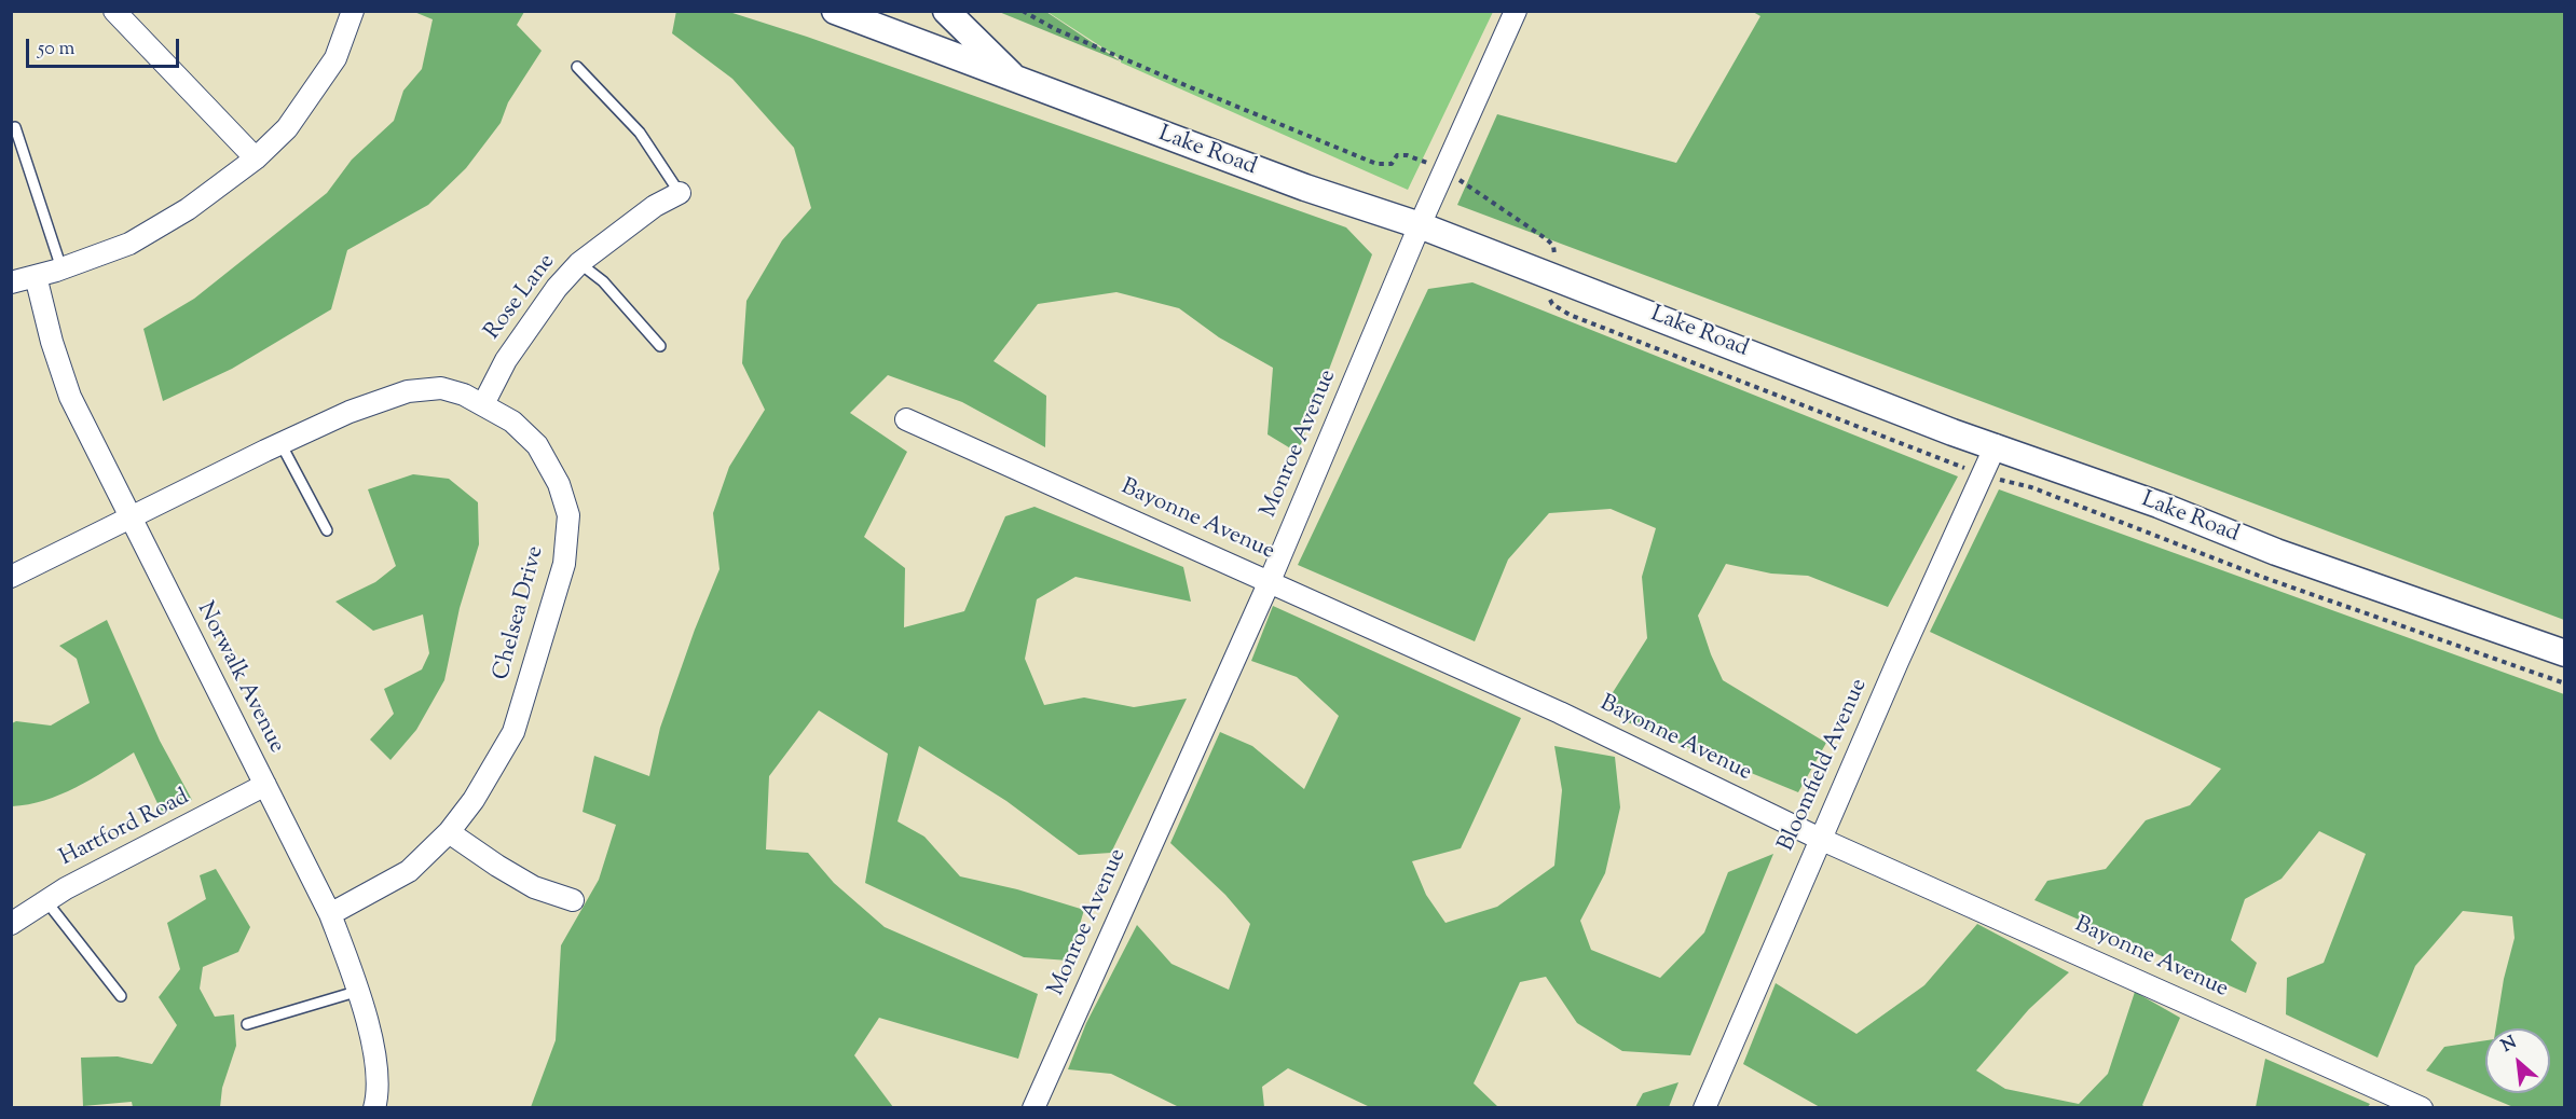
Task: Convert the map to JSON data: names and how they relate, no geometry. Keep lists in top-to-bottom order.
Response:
{
  "streets": {
    "street": [
      "Lake Road",
      "Rose Lane",
      "Monroe Avenue",
      "Bayonne Avenue",
      "Chelsea Drive",
      "Norwalk Avenue",
      "Bloomfield Avenue",
      "Hartford Road"
    ]
  },
  "crossings": [
    ["Lake Road", "Monroe Avenue"],
    ["Lake Road", "Bloomfield Avenue"],
    ["Rose Lane", "Chelsea Drive"],
    ["Monroe Avenue", "Bayonne Avenue"],
    ["Bayonne Avenue", "Bloomfield Avenue"],
    ["Chelsea Drive", "Norwalk Avenue"],
    ["Norwalk Avenue", "Hartford Road"]
  ],
  "scale_bar": "50 m",
  "north": "top left"
}
